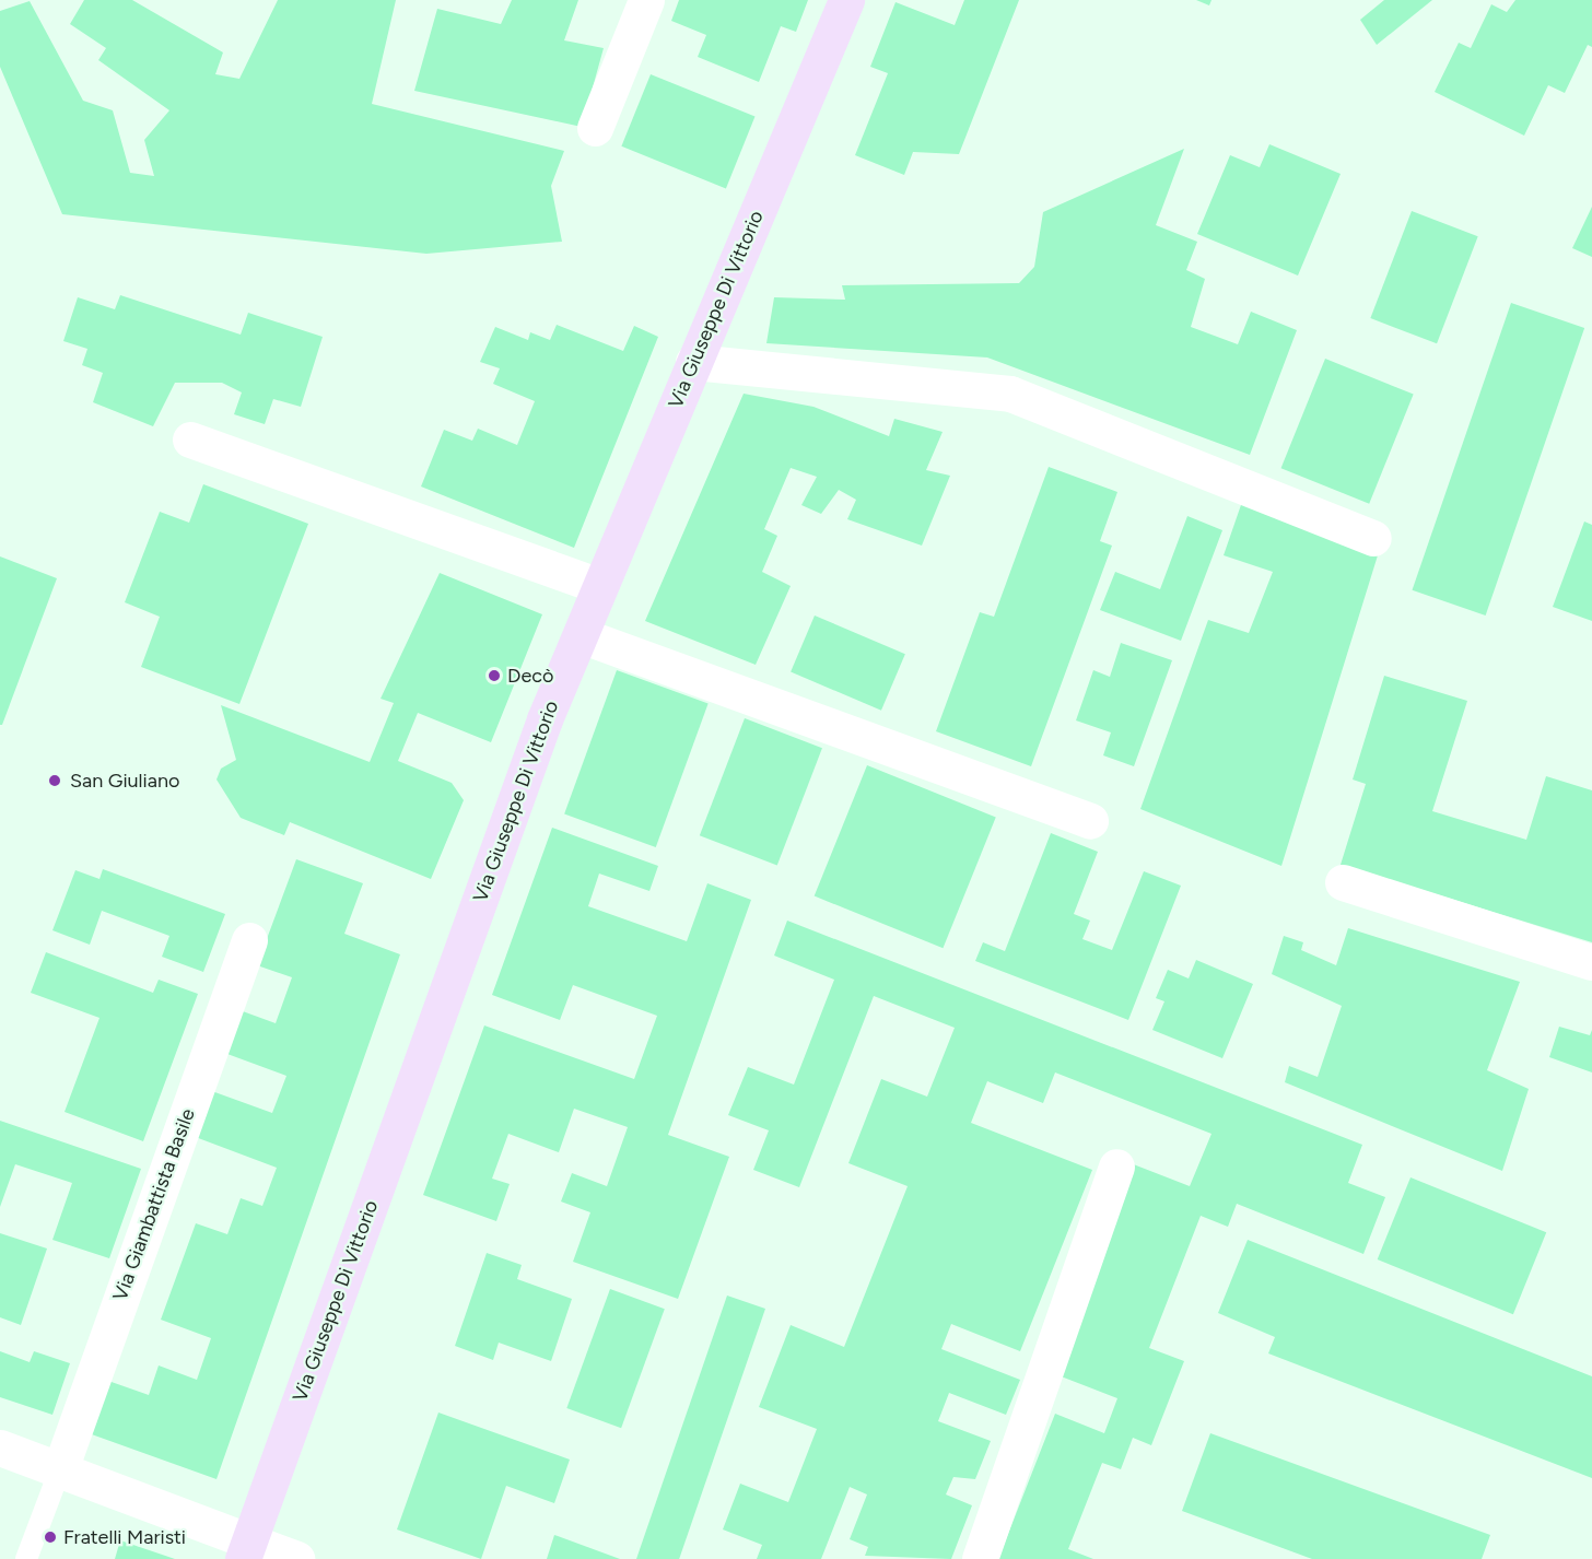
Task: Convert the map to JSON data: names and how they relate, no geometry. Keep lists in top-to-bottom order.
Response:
{
  "streets": {
    "street": ["Via Giuseppe Di Vittorio", "Via Giambattista Basile"]
  },
  "places": ["Decò", "San Giuliano", "Fratelli Maristi"]
}
